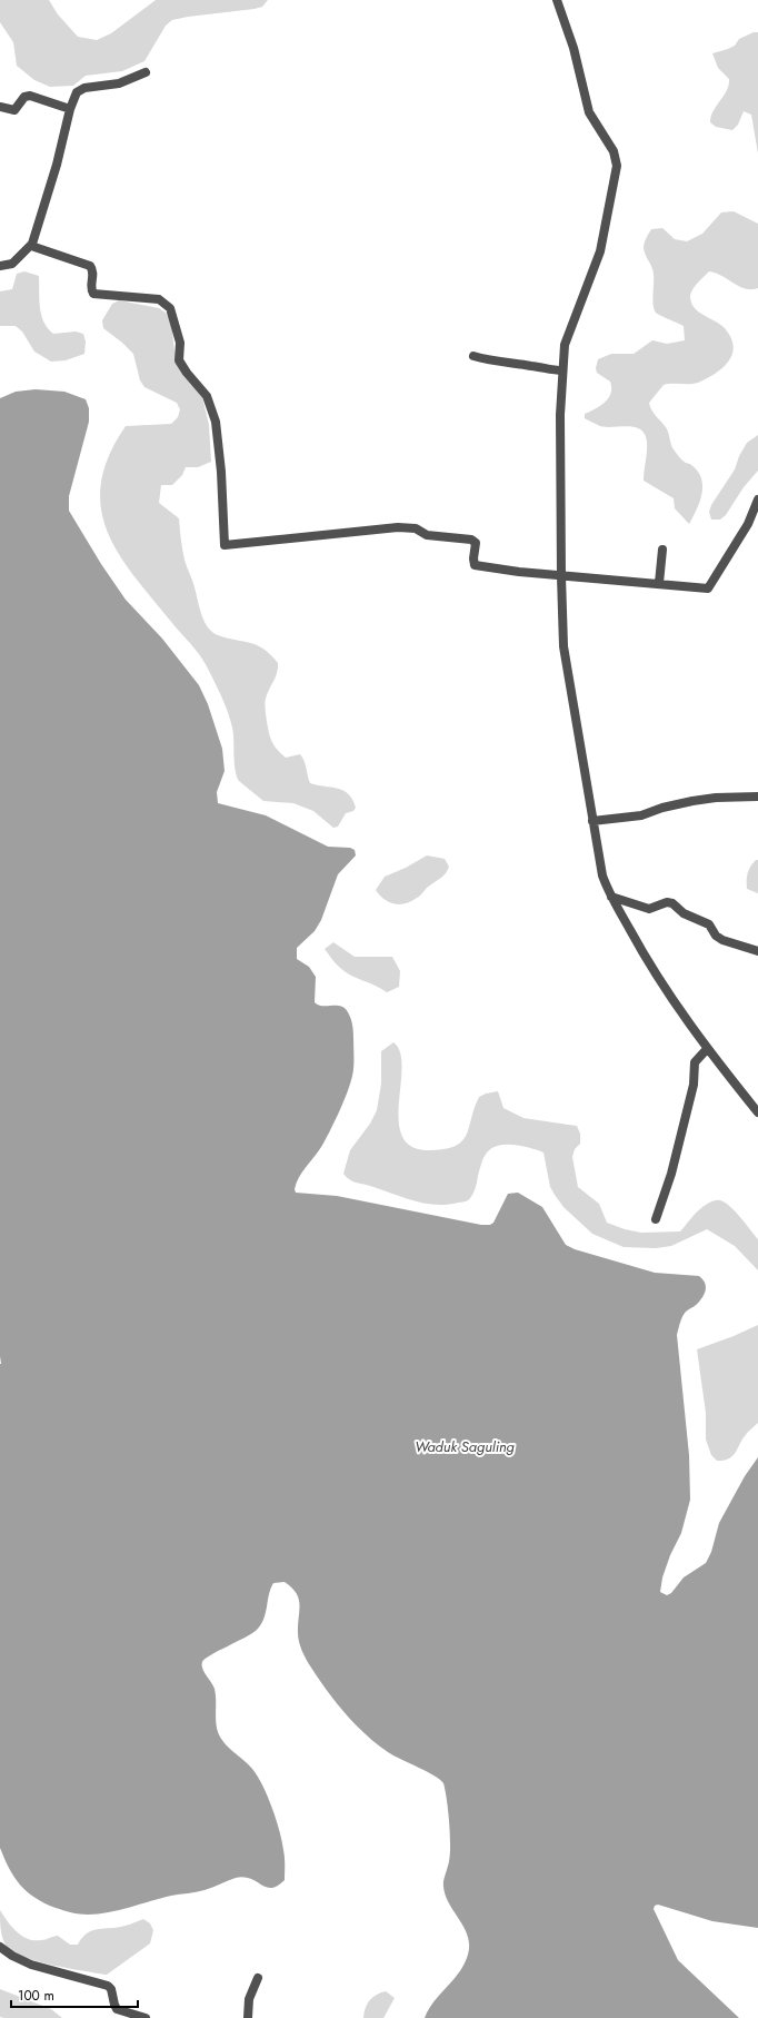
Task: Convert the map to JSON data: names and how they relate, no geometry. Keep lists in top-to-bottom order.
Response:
{
  "water": ["Waduk Saguling"],
  "scale_bar": "100 m"
}
